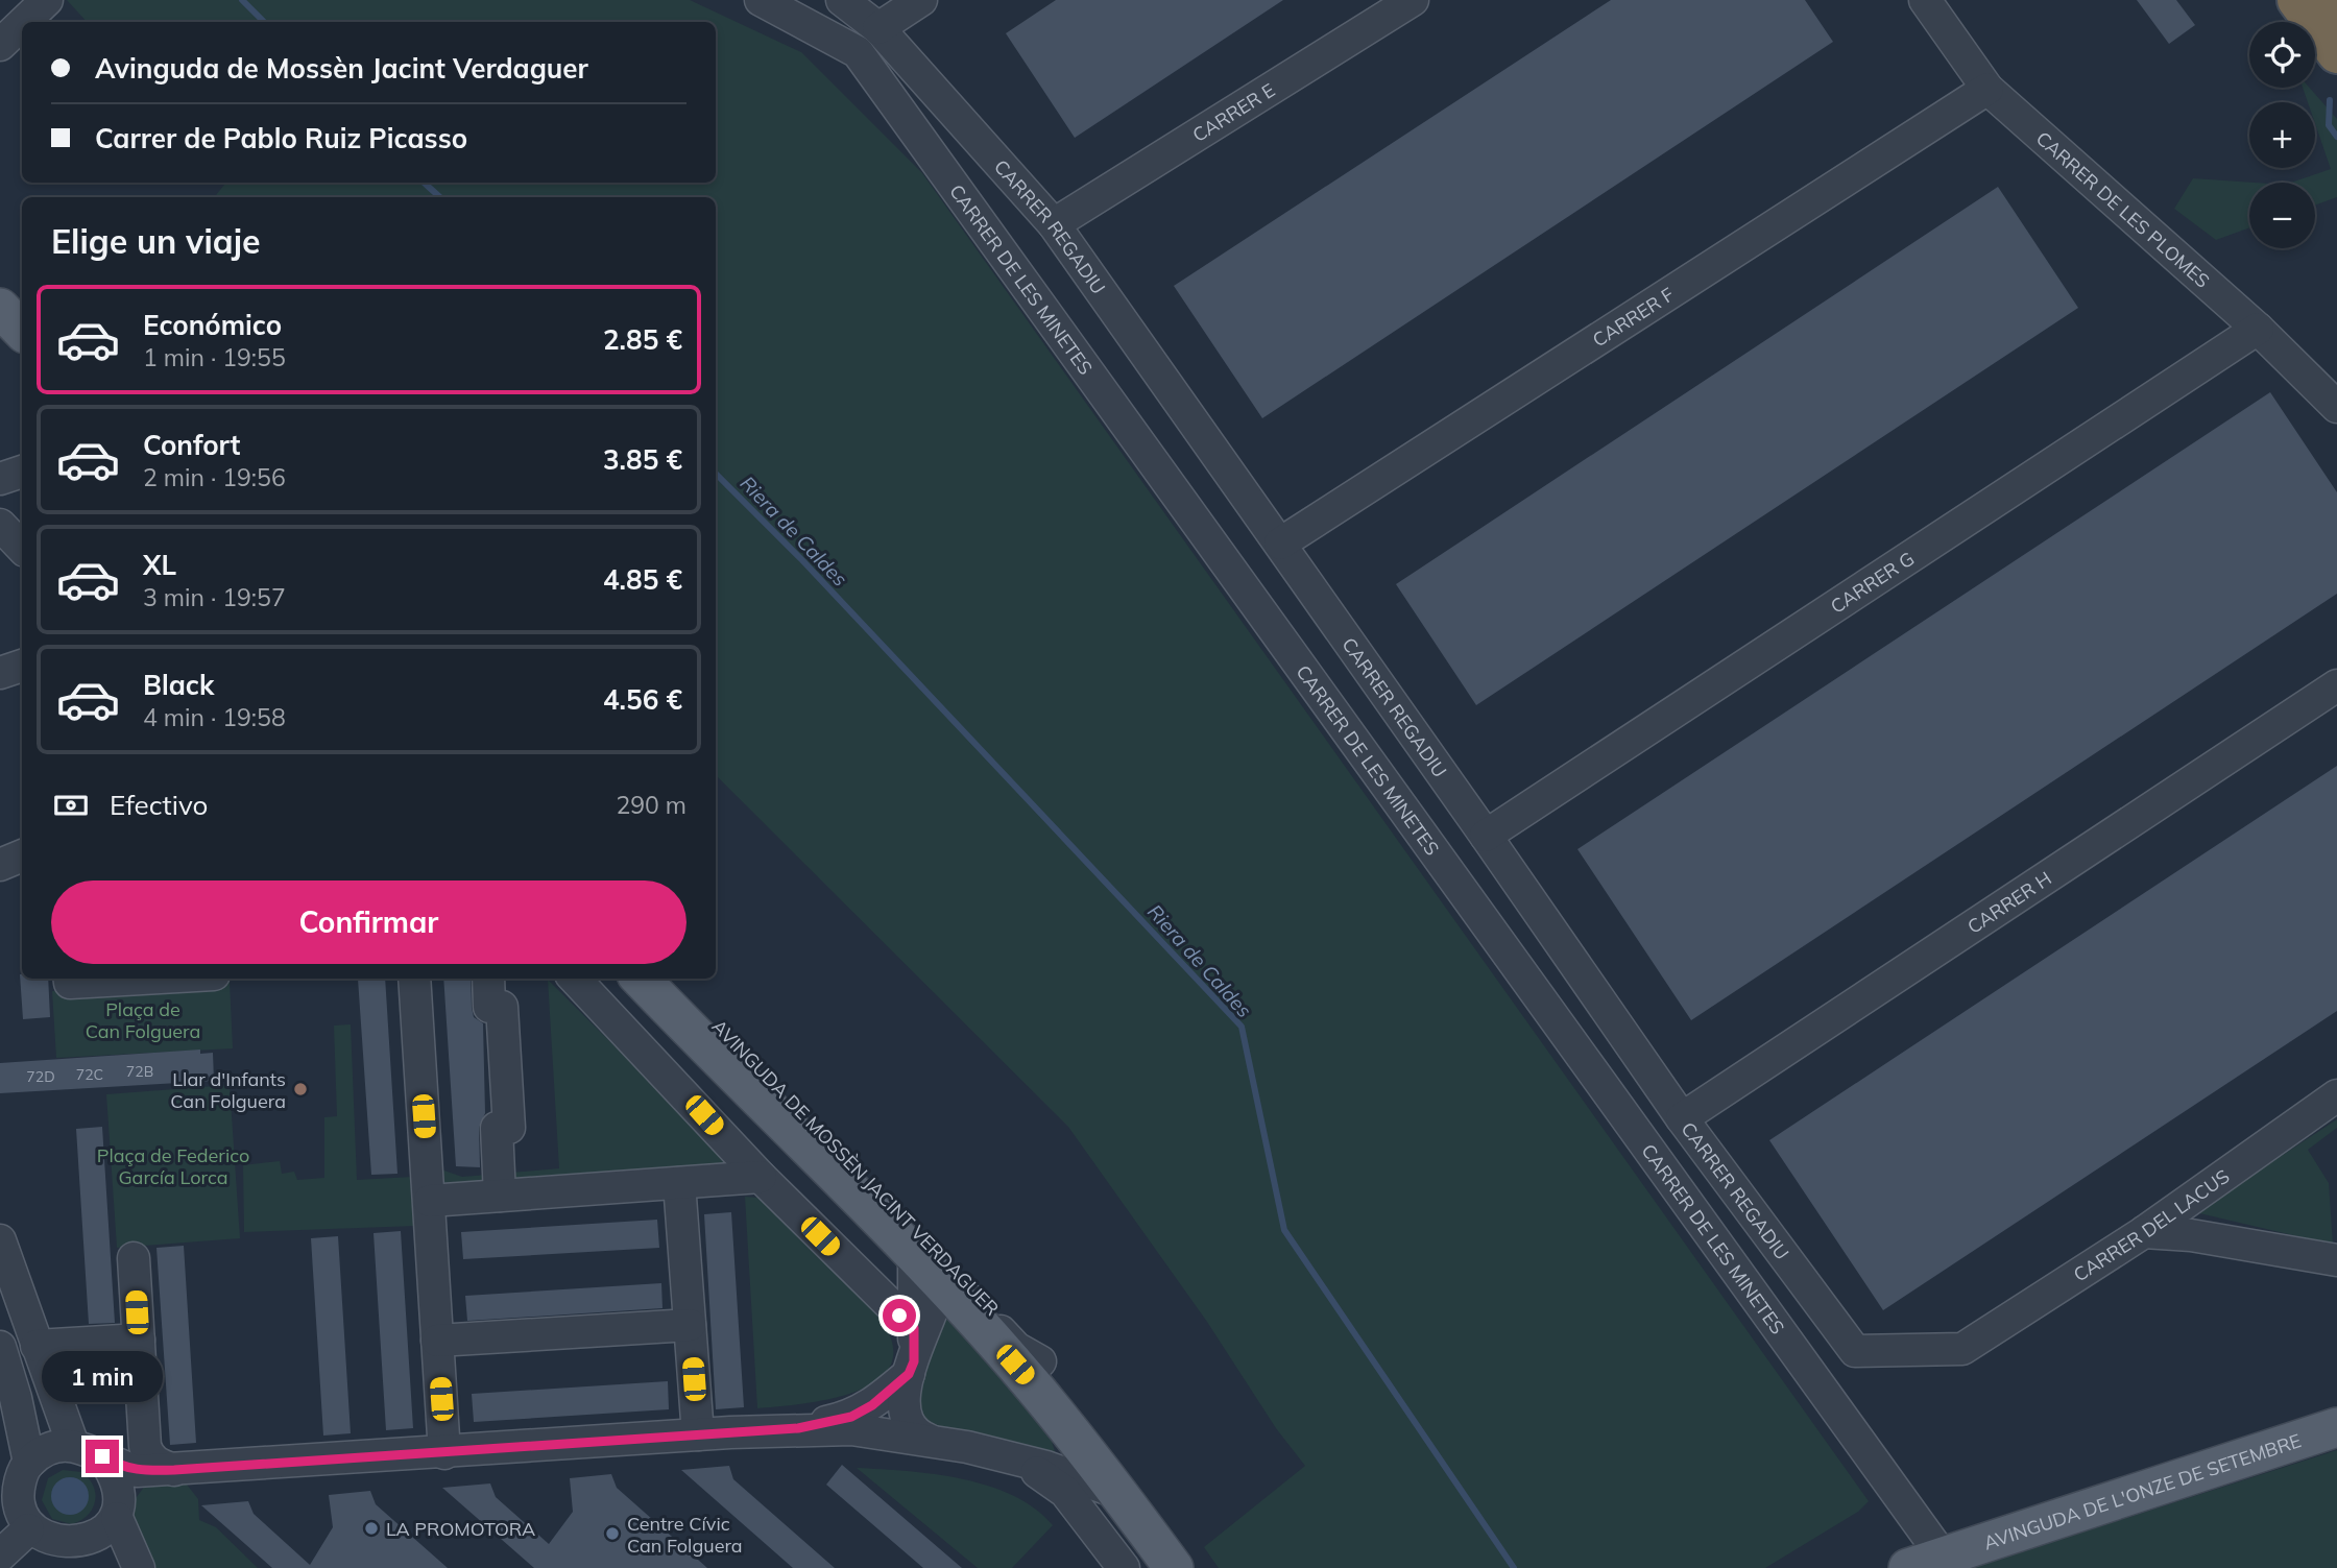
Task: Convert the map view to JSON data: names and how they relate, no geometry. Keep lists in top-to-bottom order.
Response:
{
  "streets": {
    "main road": ["AVINGUDA DE MOSSÈN JACINT VERDAGUER", "AVINGUDA DE L'ONZE DE SETEMBRE"],
    "street": [
      "CARRER E",
      "CARRER DE LES PLOMES",
      "CARRER REGADIU",
      "CARRER DE LES MINETES",
      "CARRER F",
      "CARRER G",
      "CARRER H",
      "CARRER DEL LACUS"
    ]
  },
  "crossings": [
    ["CARRER E", "CARRER REGADIU"],
    ["CARRER DE LES PLOMES", "CARRER F"],
    ["CARRER DE LES PLOMES", "CARRER G"],
    ["CARRER REGADIU", "CARRER F"],
    ["CARRER REGADIU", "CARRER G"],
    ["CARRER REGADIU", "CARRER H"],
    ["CARRER REGADIU", "CARRER DEL LACUS"],
    ["CARRER DE LES MINETES", "AVINGUDA DE L'ONZE DE SETEMBRE"]
  ],
  "water": ["Riera de Caldes"],
  "parks": ["Plaça de Can Folguera", "Plaça de Federico García Lorca"],
  "places": ["Llar d'Infants Can Folguera", "LA PROMOTORA", "Centre Cívic Can Folguera"],
  "house_numbers": ["72B", "72C", "72D"],
  "page": {
    "map_buttons": ["+", "−"],
    "banner": ["Avinguda de Mossèn Jacint Verdaguer", "Carrer de Pablo Ruiz Picasso"],
    "heading": "Elige un viaje",
    "list": [
      {
        "name": "Económico",
        "note": "1 min · 19:55",
        "value": "2.85 €"
      },
      {
        "name": "Confort",
        "note": "2 min · 19:56",
        "value": "3.85 €"
      },
      {
        "name": "XL",
        "note": "3 min · 19:57",
        "value": "4.85 €"
      },
      {
        "name": "Black",
        "note": "4 min · 19:58",
        "value": "4.56 €"
      }
    ],
    "pay": ["Efectivo", "290 m"],
    "buttons": "Confirmar",
    "bubble": "1 min"
  }
}
